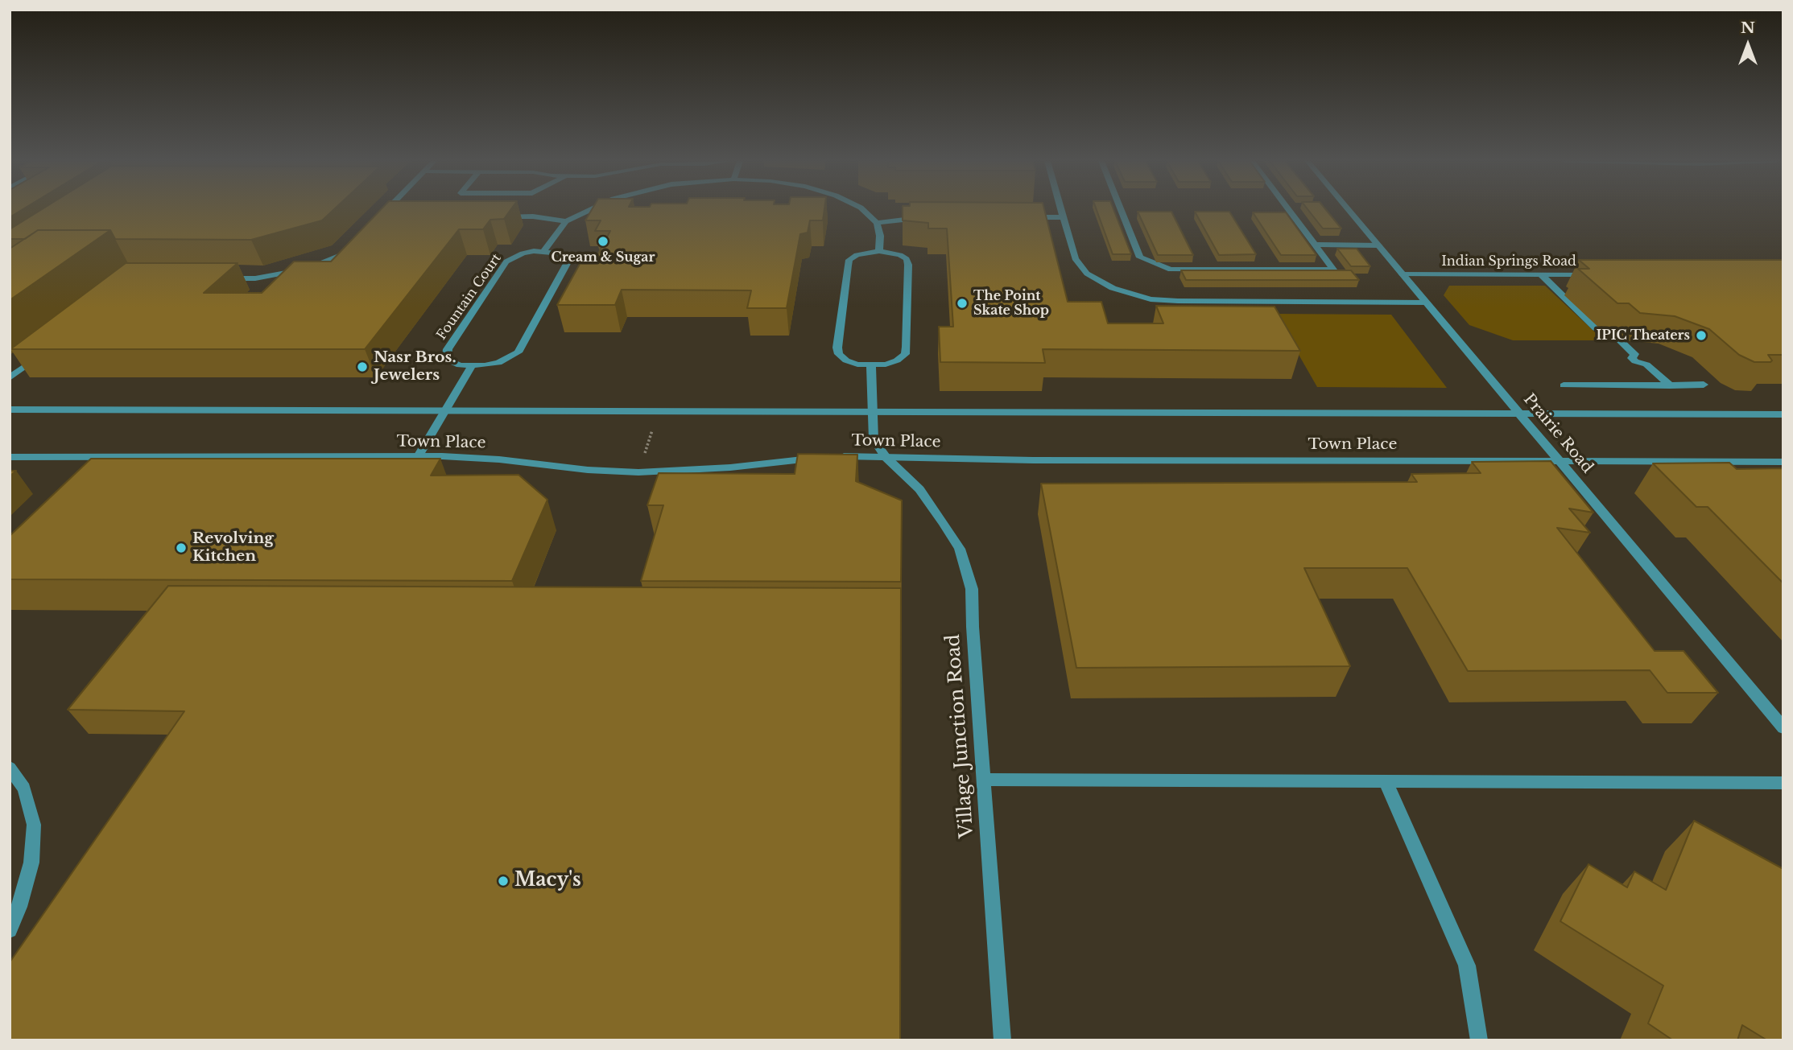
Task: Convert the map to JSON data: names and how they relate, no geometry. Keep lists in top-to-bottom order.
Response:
{
  "streets": {
    "street": [
      "Indian Springs Road",
      "Fountain Court",
      "Prairie Road",
      "Town Place",
      "Village Junction Road"
    ]
  },
  "crossings": [
    ["Indian Springs Road", "Prairie Road"],
    ["Prairie Road", "Town Place"],
    ["Town Place", "Village Junction Road"]
  ],
  "places": [
    "Cream & Sugar",
    "The Point Skate Shop",
    "IPIC Theaters",
    "Nasr Bros. Jewelers",
    "Revolving Kitchen",
    "Macy's"
  ],
  "north": "top"
}
